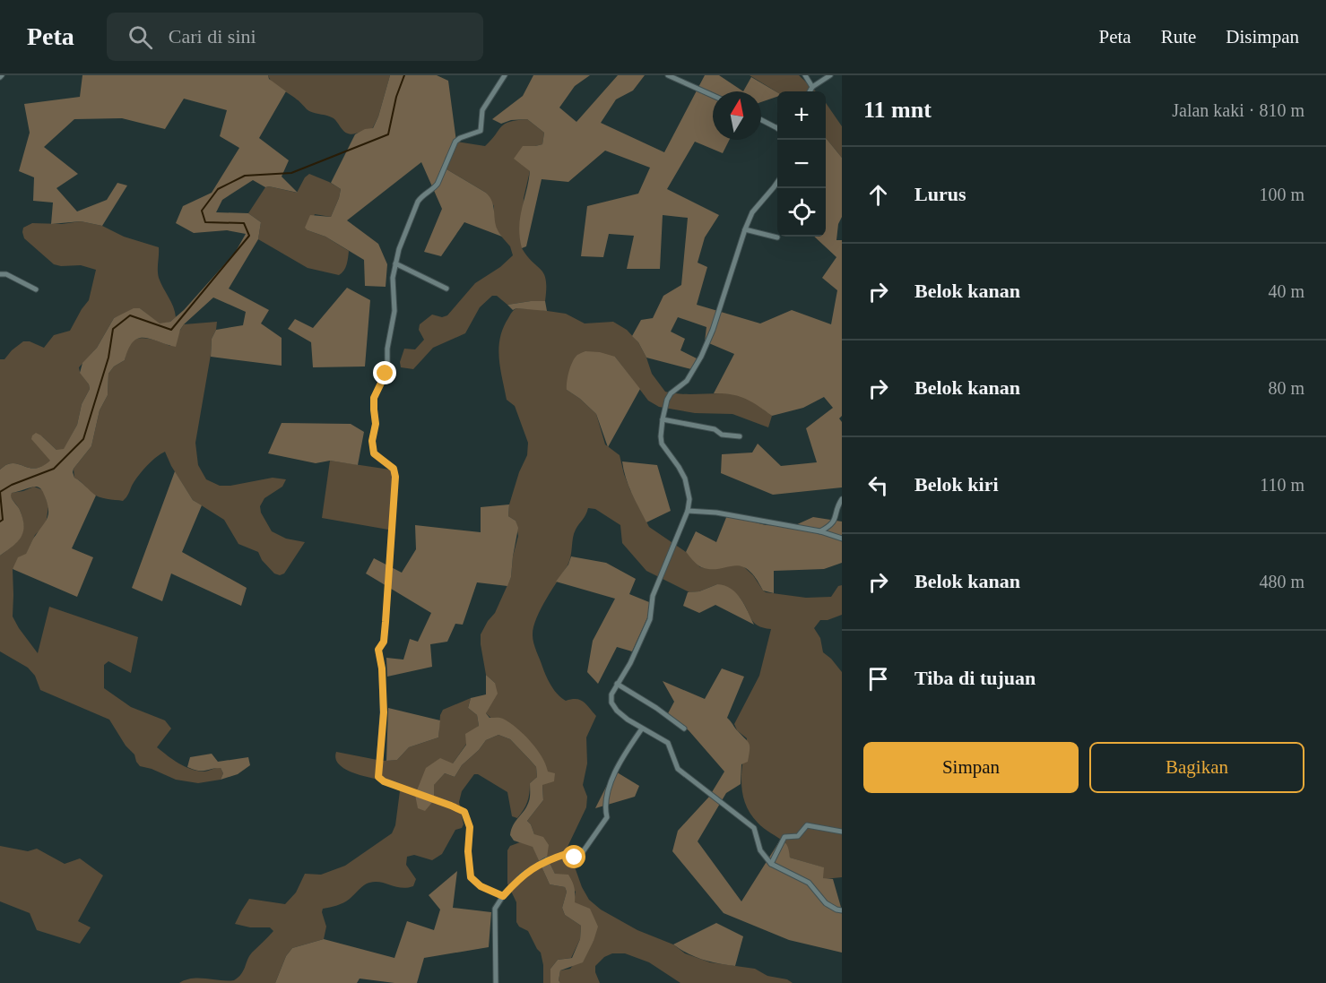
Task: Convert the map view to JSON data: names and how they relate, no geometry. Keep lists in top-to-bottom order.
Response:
{
  "north": "top",
  "page": {
    "header": "Peta",
    "search": "Cari di sini",
    "nav": ["Peta", "Rute", "Disimpan"],
    "heading": ["11 mnt", "Jalan kaki · 810 m"],
    "map_buttons": ["+", "−"],
    "list": [
      ["Lurus", "100 m"],
      ["Belok kanan", "40 m"],
      ["Belok kanan", "80 m"],
      ["Belok kiri", "110 m"],
      ["Belok kanan", "480 m"],
      "Tiba di tujuan"
    ],
    "buttons": ["Simpan", "Bagikan"]
  }
}
